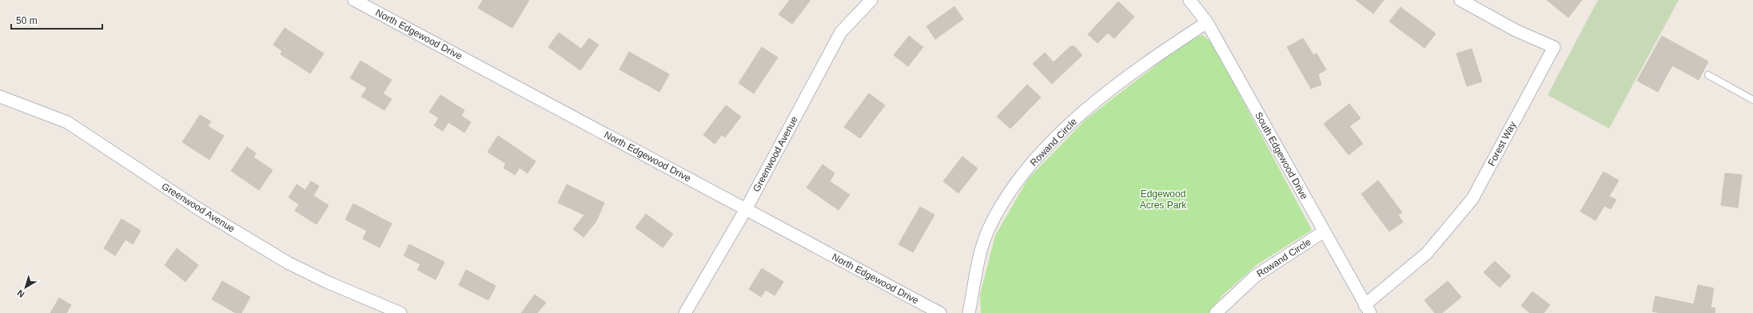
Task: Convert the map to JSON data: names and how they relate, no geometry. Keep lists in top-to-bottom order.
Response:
{
  "streets": {
    "street": [
      "North Edgewood Drive",
      "Rowand Circle",
      "Forest Way",
      "Greenwood Avenue",
      "South Edgewood Drive"
    ]
  },
  "crossings": [
    ["North Edgewood Drive", "Greenwood Avenue"],
    ["Rowand Circle", "South Edgewood Drive"],
    ["Forest Way", "South Edgewood Drive"]
  ],
  "parks": ["Edgewood Acres Park"],
  "scale_bar": "50 m",
  "north": "bottom left"
}
